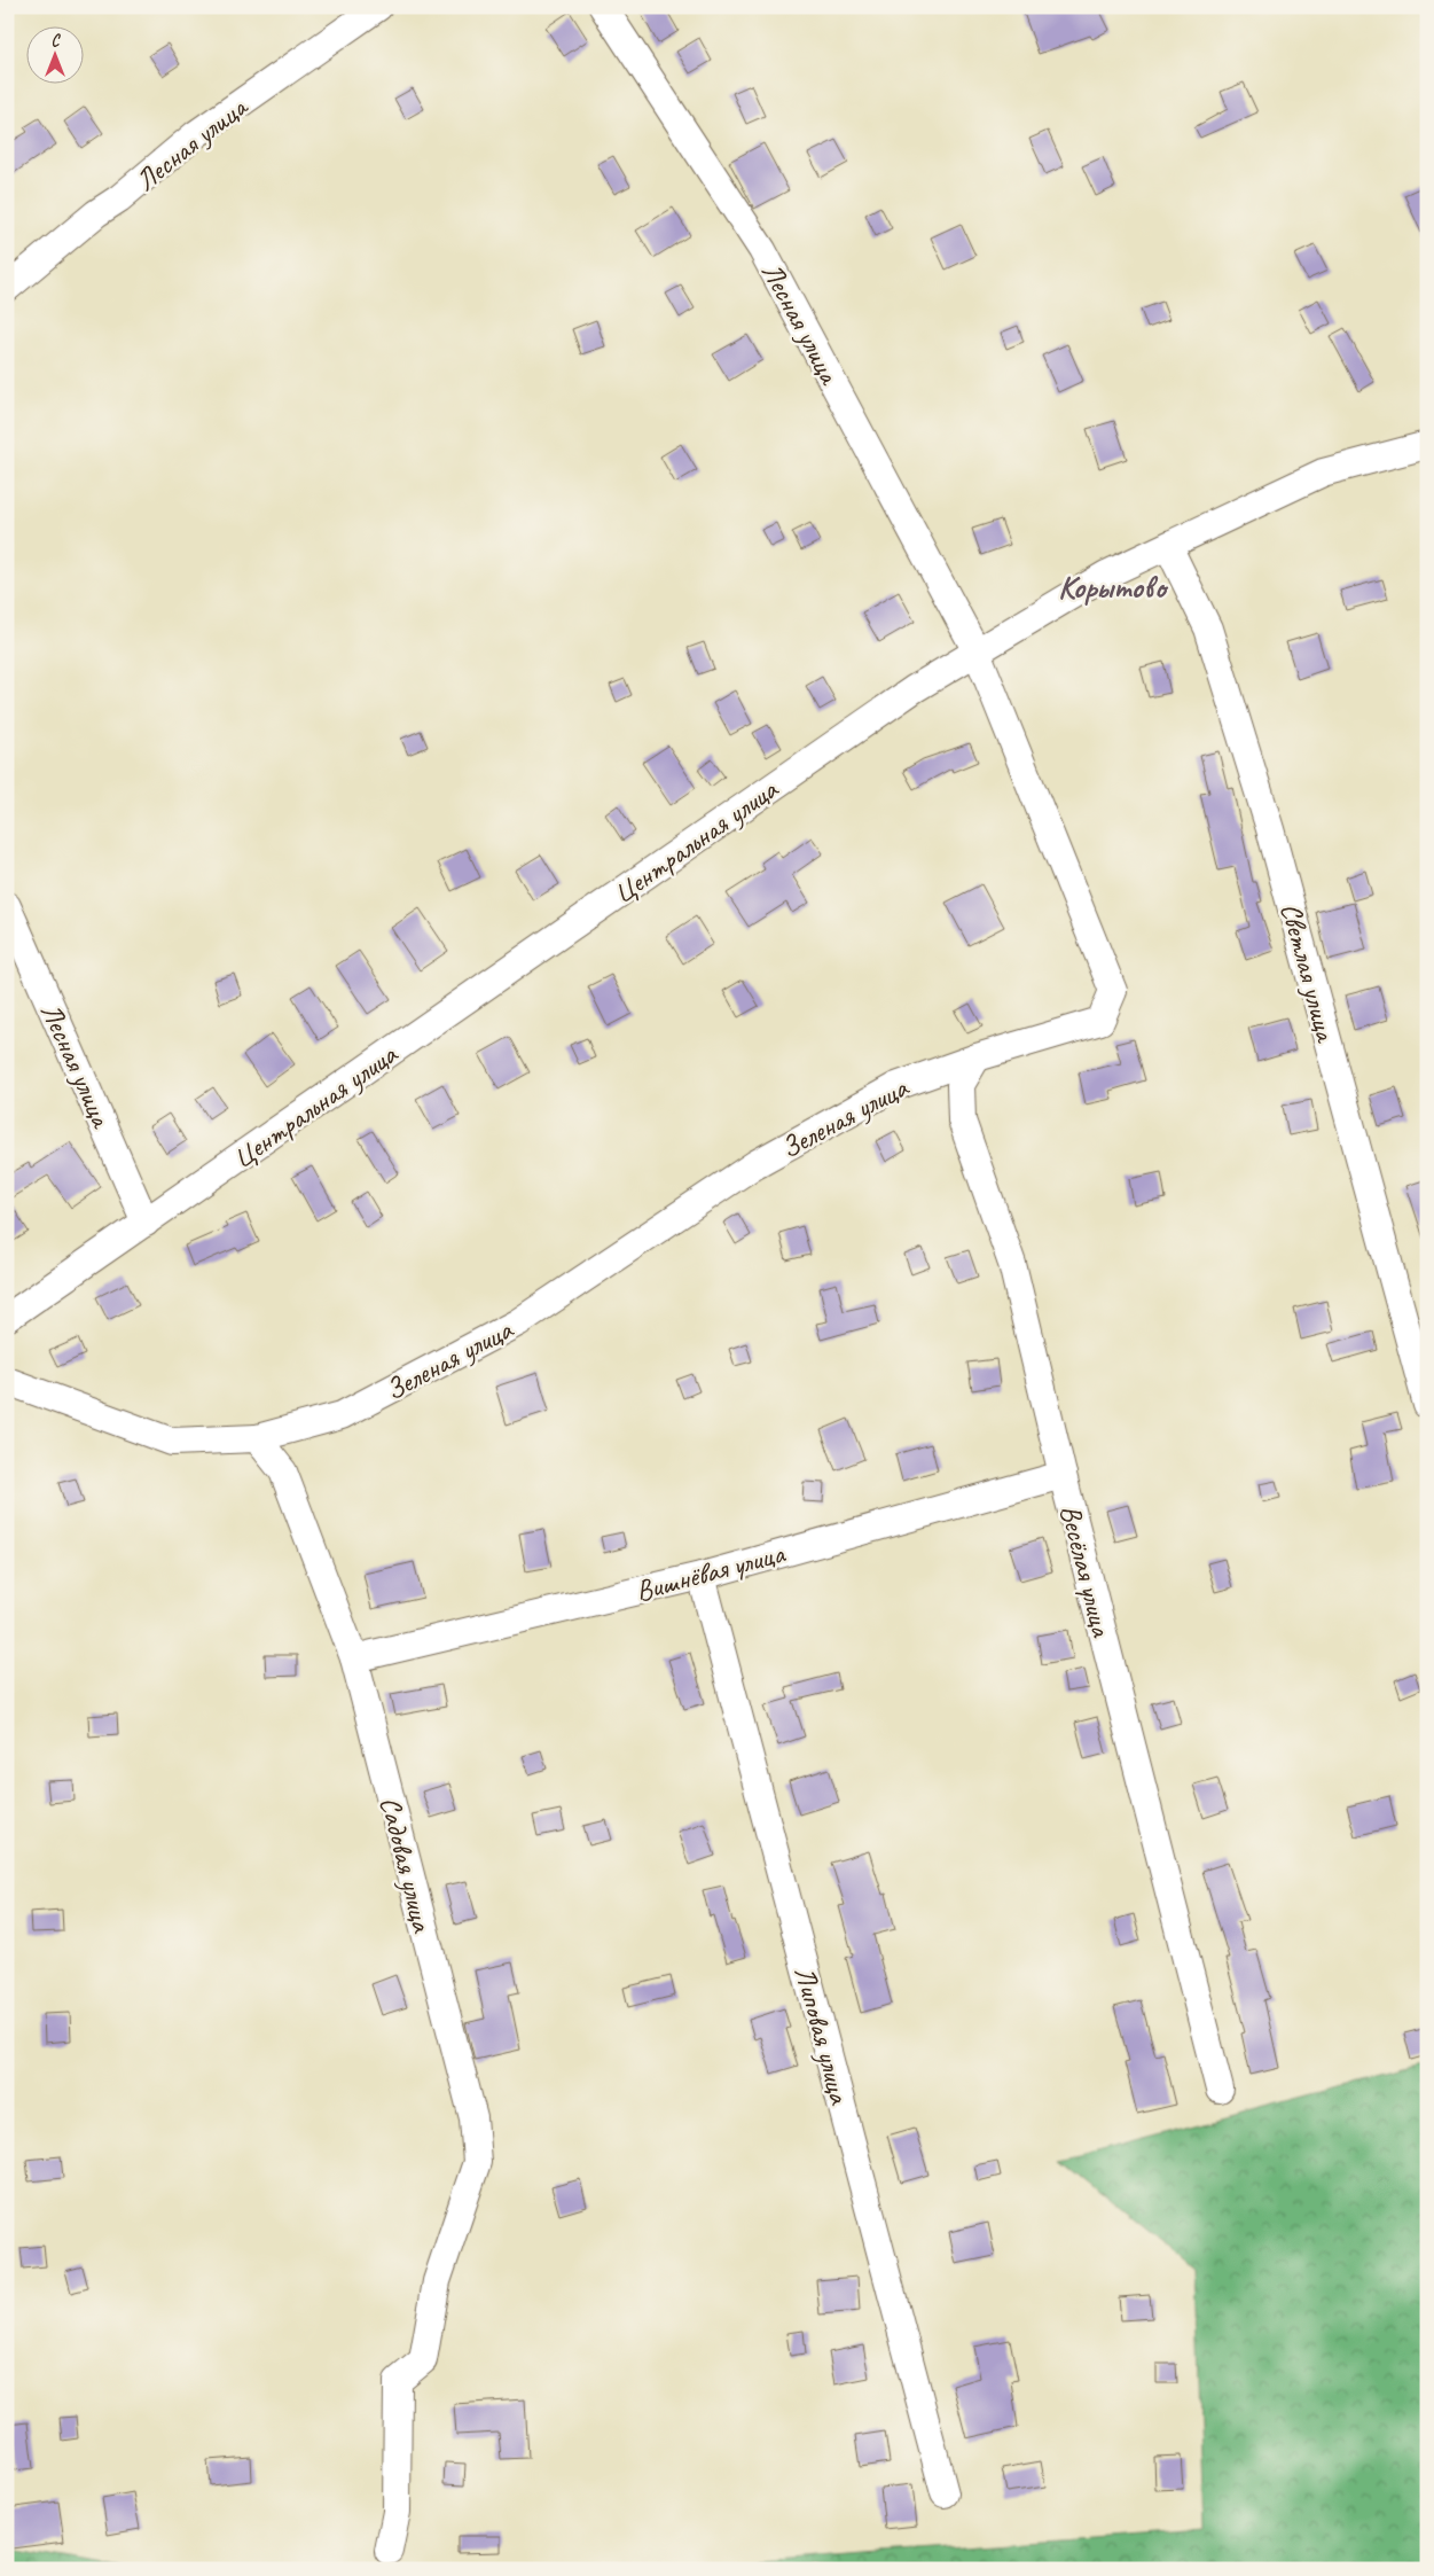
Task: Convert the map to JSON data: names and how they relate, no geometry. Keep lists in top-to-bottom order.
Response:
{
  "streets": {
    "street": [
      "Лесная улица",
      "Центральная улица",
      "Светлая улица",
      "Зеленая улица",
      "Весёлая улица",
      "Вишнёвая улица",
      "Садовая улица",
      "Липовая улица"
    ]
  },
  "crossings": [
    ["Лесная улица", "Центральная улица"],
    ["Лесная улица", "Зеленая улица"],
    ["Центральная улица", "Светлая улица"],
    ["Центральная улица", "Зеленая улица"],
    ["Зеленая улица", "Весёлая улица"],
    ["Зеленая улица", "Садовая улица"],
    ["Весёлая улица", "Вишнёвая улица"],
    ["Вишнёвая улица", "Садовая улица"],
    ["Вишнёвая улица", "Липовая улица"]
  ],
  "districts": ["Корытово"],
  "north": "top"
}
